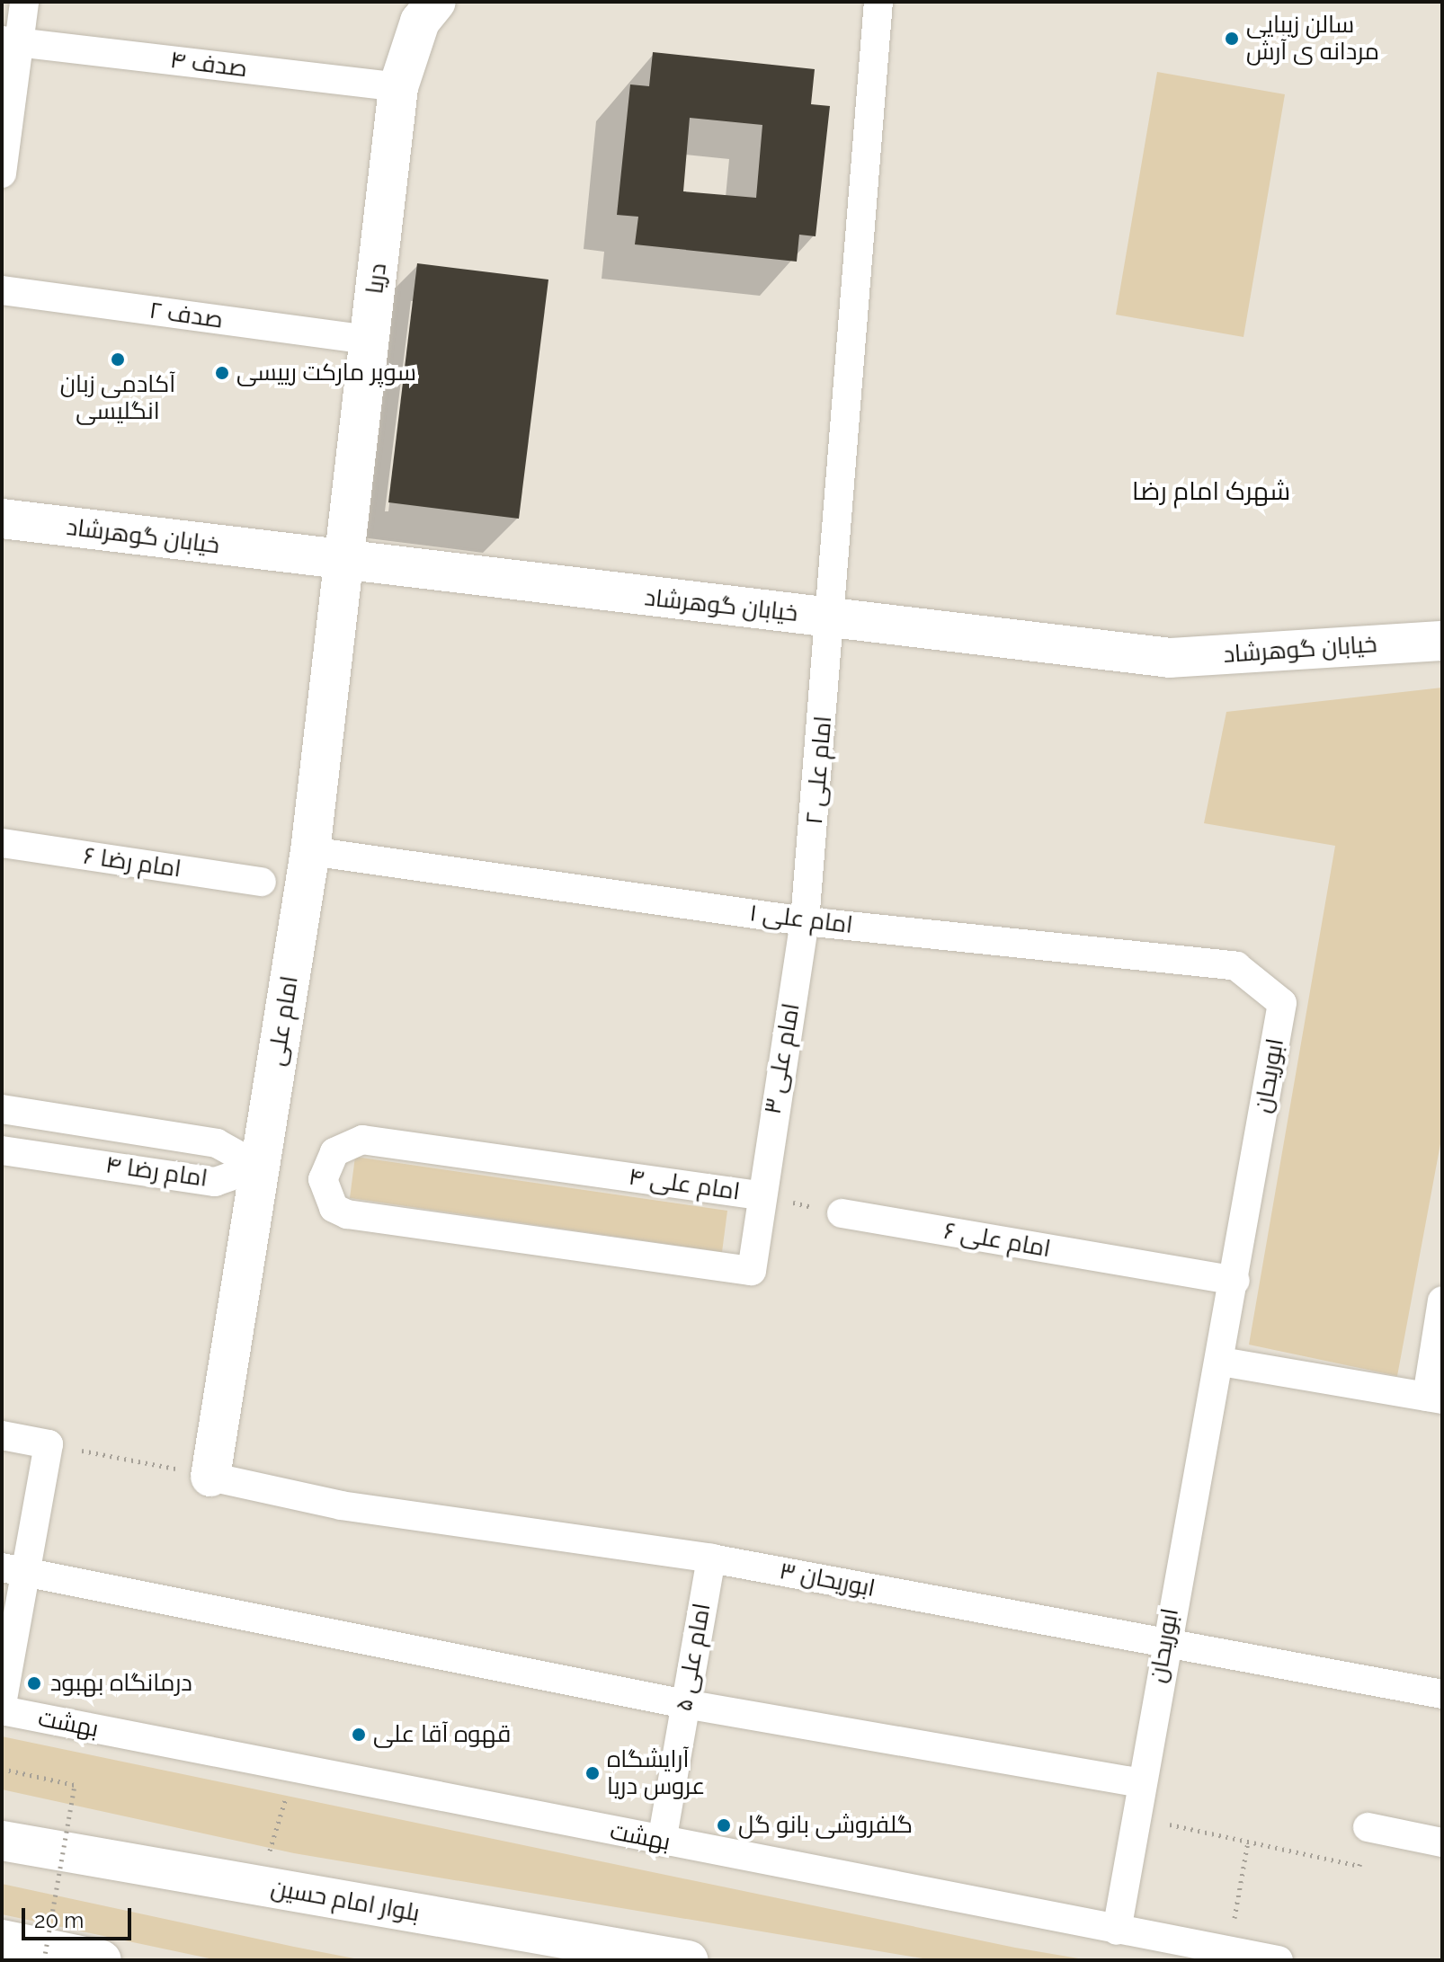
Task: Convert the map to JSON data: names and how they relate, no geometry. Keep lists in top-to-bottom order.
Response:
{
  "streets": {
    "main road": [
      "دریا",
      "خیابان گوهرشاد",
      "امام علی",
      "بلوار امام حسین"
    ],
    "street": [
      "صدف ۴",
      "صدف ۲",
      "امام علی ۲",
      "امام رضا ۶",
      "امام علی ۱",
      "امام علی ۳",
      "ابوریحان",
      "امام رضا ۴",
      "امام علی ۴",
      "امام علی ۶",
      "ابوریحان ۳",
      "امام علی ۵",
      "بهشت"
    ]
  },
  "crossings": [
    ["صدف ۴", "دریا"],
    ["دریا", "صدف ۲"],
    ["دریا", "خیابان گوهرشاد"],
    ["دریا", "امام علی"],
    ["خیابان گوهرشاد", "امام علی ۲"],
    ["خیابان گوهرشاد", "امام علی"],
    ["امام علی ۲", "امام علی ۱"],
    ["امام علی ۲", "امام علی ۳"],
    ["امام علی ۱", "امام علی"],
    ["امام علی ۱", "امام علی ۳"],
    ["امام علی ۱", "ابوریحان"],
    ["امام علی", "امام رضا ۴"],
    ["امام علی", "ابوریحان ۳"],
    ["امام علی ۳", "امام علی ۴"],
    ["ابوریحان", "امام علی ۶"],
    ["ابوریحان", "ابوریحان ۳"],
    ["ابوریحان", "بهشت"],
    ["ابوریحان ۳", "امام علی ۵"],
    ["امام علی ۵", "بهشت"]
  ],
  "districts": ["شهرک امام رضا"],
  "places": [
    "سالن زیبایی مردانه ی آرش",
    "آکادمی زبان انگلیسی",
    "سوپر مارکت رییسی",
    "درمانگاه بهبود",
    "قهوه آقا علی",
    "آرایشگاه عروس دریا",
    "گلفروشی بانو گل"
  ],
  "scale_bar": "20 m"
}
